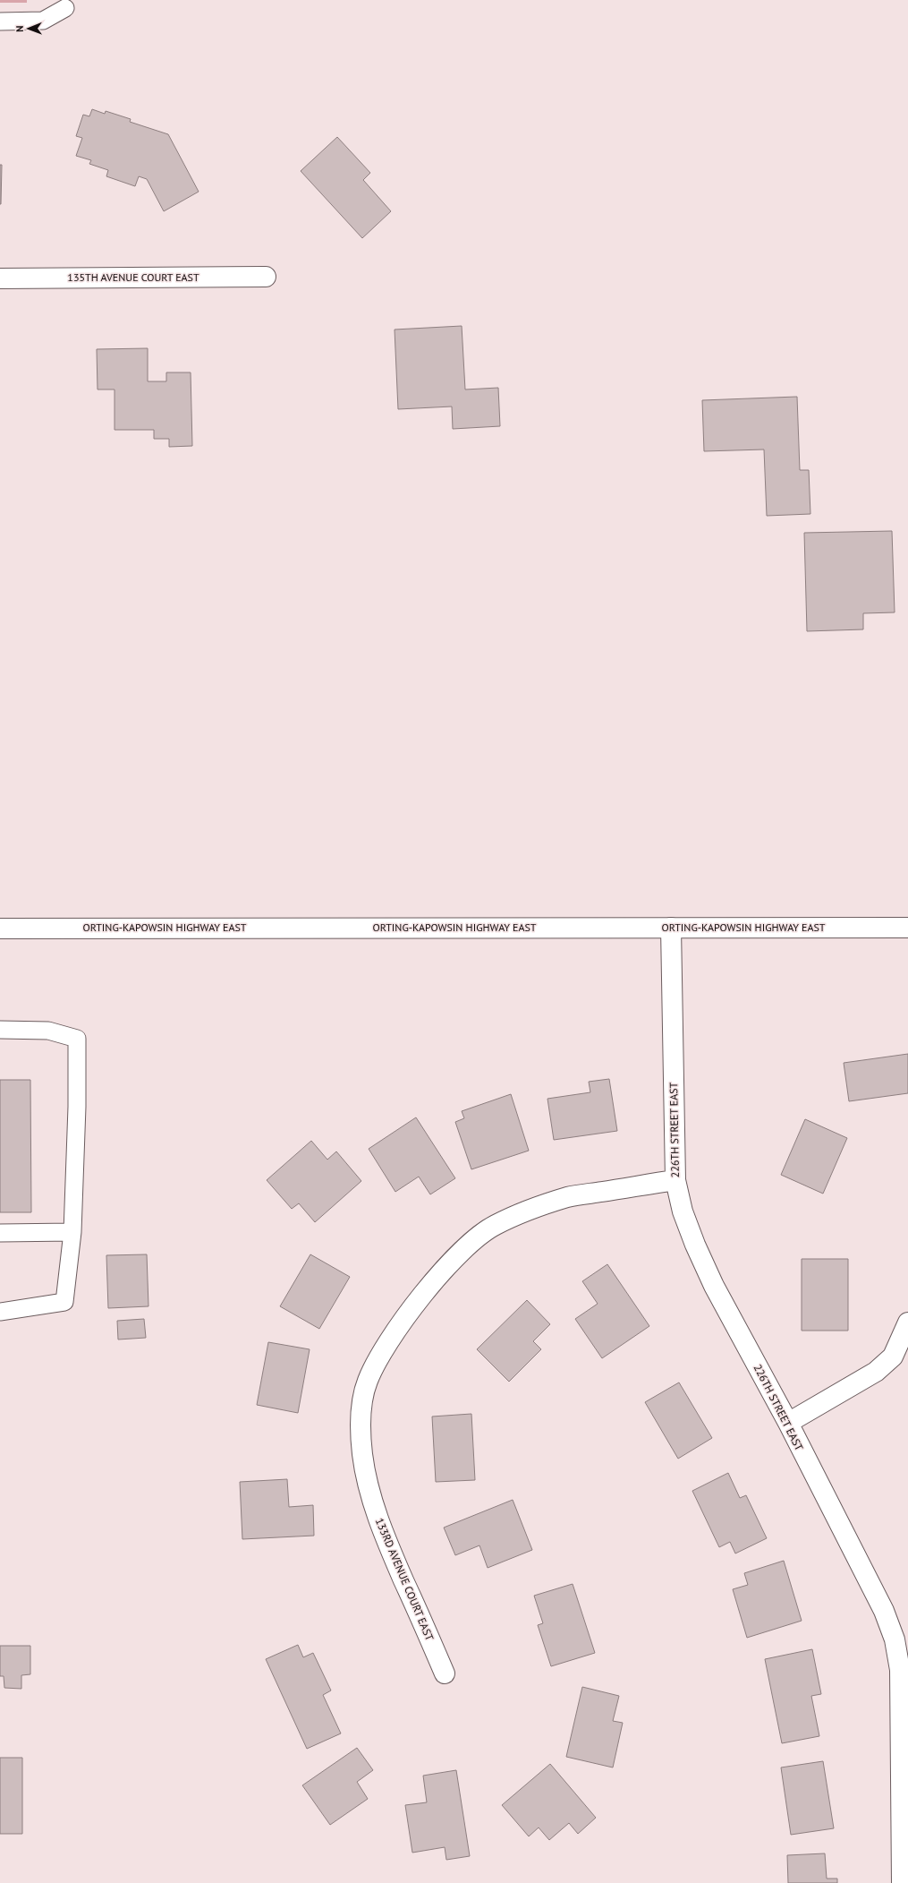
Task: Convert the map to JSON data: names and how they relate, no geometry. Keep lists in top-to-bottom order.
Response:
{
  "streets": {
    "street": [
      "135TH AVENUE COURT EAST",
      "ORTING-KAPOWSIN HIGHWAY EAST",
      "226TH STREET EAST",
      "133RD AVENUE COURT EAST"
    ]
  },
  "crossings": [
    ["ORTING-KAPOWSIN HIGHWAY EAST", "226TH STREET EAST"],
    ["226TH STREET EAST", "133RD AVENUE COURT EAST"]
  ],
  "north": "left"
}
